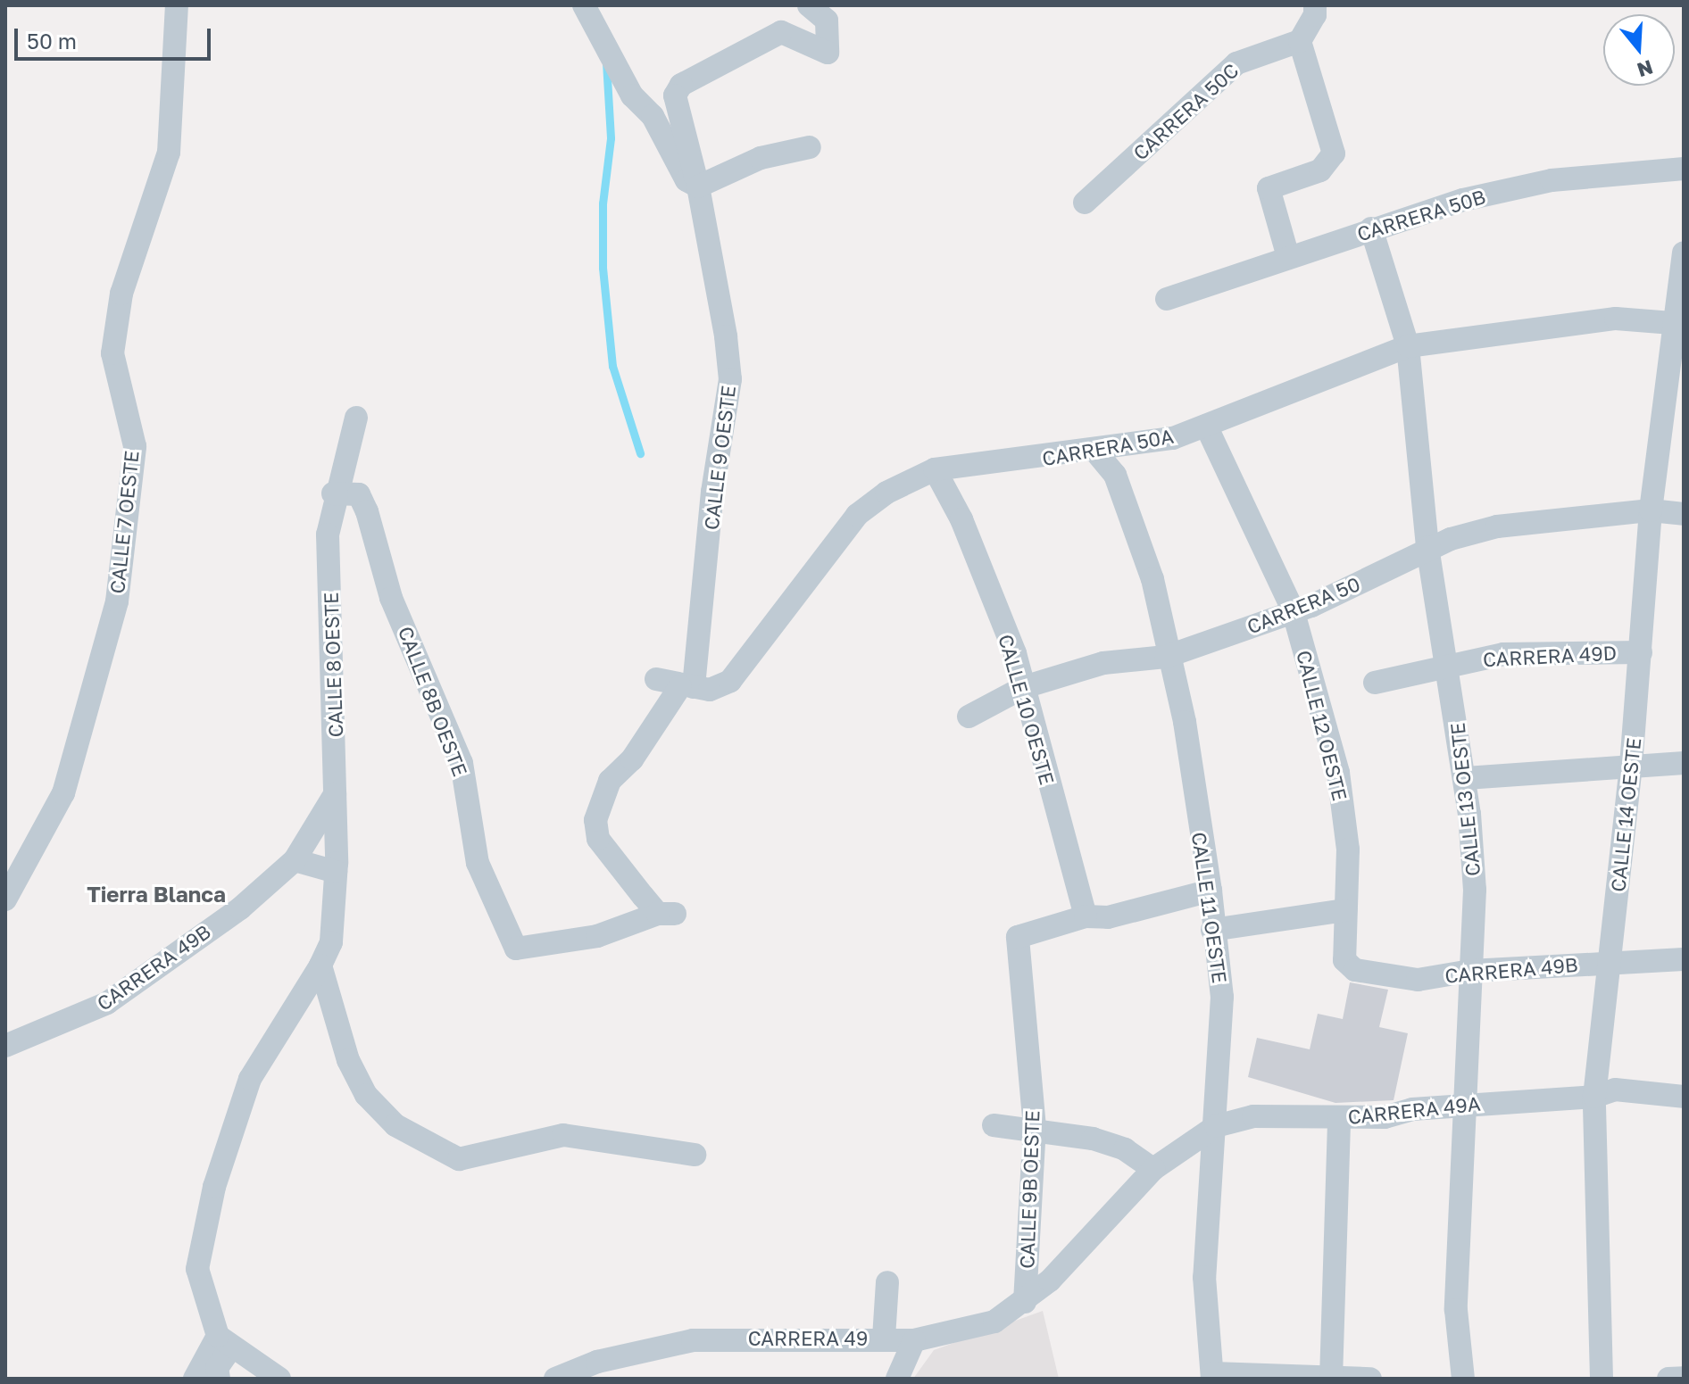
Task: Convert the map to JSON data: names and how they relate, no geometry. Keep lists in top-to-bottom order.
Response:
{
  "streets": {
    "street": [
      "CARRERA 50C",
      "CARRERA 50B",
      "CARRERA 50A",
      "CALLE 9 OESTE",
      "CALLE 7 OESTE",
      "CARRERA 50",
      "CARRERA 49D",
      "CALLE 8 OESTE",
      "CALLE 8B OESTE",
      "CALLE 10 OESTE",
      "CALLE 12 OESTE",
      "CALLE 13 OESTE",
      "CALLE 14 OESTE",
      "CALLE 11 OESTE",
      "CARRERA 49B",
      "CARRERA 49A",
      "CALLE 9B OESTE",
      "CARRERA 49"
    ]
  },
  "crossings": [
    ["CARRERA 50B", "CALLE 13 OESTE"],
    ["CARRERA 50A", "CALLE 9 OESTE"],
    ["CARRERA 50A", "CALLE 8B OESTE"],
    ["CARRERA 50A", "CALLE 10 OESTE"],
    ["CARRERA 50A", "CALLE 12 OESTE"],
    ["CARRERA 50A", "CALLE 13 OESTE"],
    ["CARRERA 50A", "CALLE 14 OESTE"],
    ["CARRERA 50A", "CALLE 11 OESTE"],
    ["CALLE 9 OESTE", "CALLE 8B OESTE"],
    ["CARRERA 50", "CALLE 10 OESTE"],
    ["CARRERA 50", "CALLE 12 OESTE"],
    ["CARRERA 50", "CALLE 13 OESTE"],
    ["CARRERA 50", "CALLE 14 OESTE"],
    ["CARRERA 50", "CALLE 11 OESTE"],
    ["CARRERA 49D", "CALLE 13 OESTE"],
    ["CARRERA 49D", "CALLE 14 OESTE"],
    ["CALLE 8 OESTE", "CALLE 8B OESTE"],
    ["CALLE 8 OESTE", "CARRERA 49B"],
    ["CALLE 10 OESTE", "CALLE 9B OESTE"],
    ["CALLE 12 OESTE", "CARRERA 49B"],
    ["CALLE 13 OESTE", "CARRERA 49B"],
    ["CALLE 13 OESTE", "CARRERA 49A"],
    ["CALLE 14 OESTE", "CARRERA 49B"],
    ["CALLE 14 OESTE", "CARRERA 49A"],
    ["CALLE 11 OESTE", "CARRERA 49A"],
    ["CARRERA 49A", "CARRERA 49"],
    ["CALLE 9B OESTE", "CARRERA 49"]
  ],
  "districts": ["Tierra Blanca"],
  "scale_bar": "50 m",
  "north": "bottom"
}
